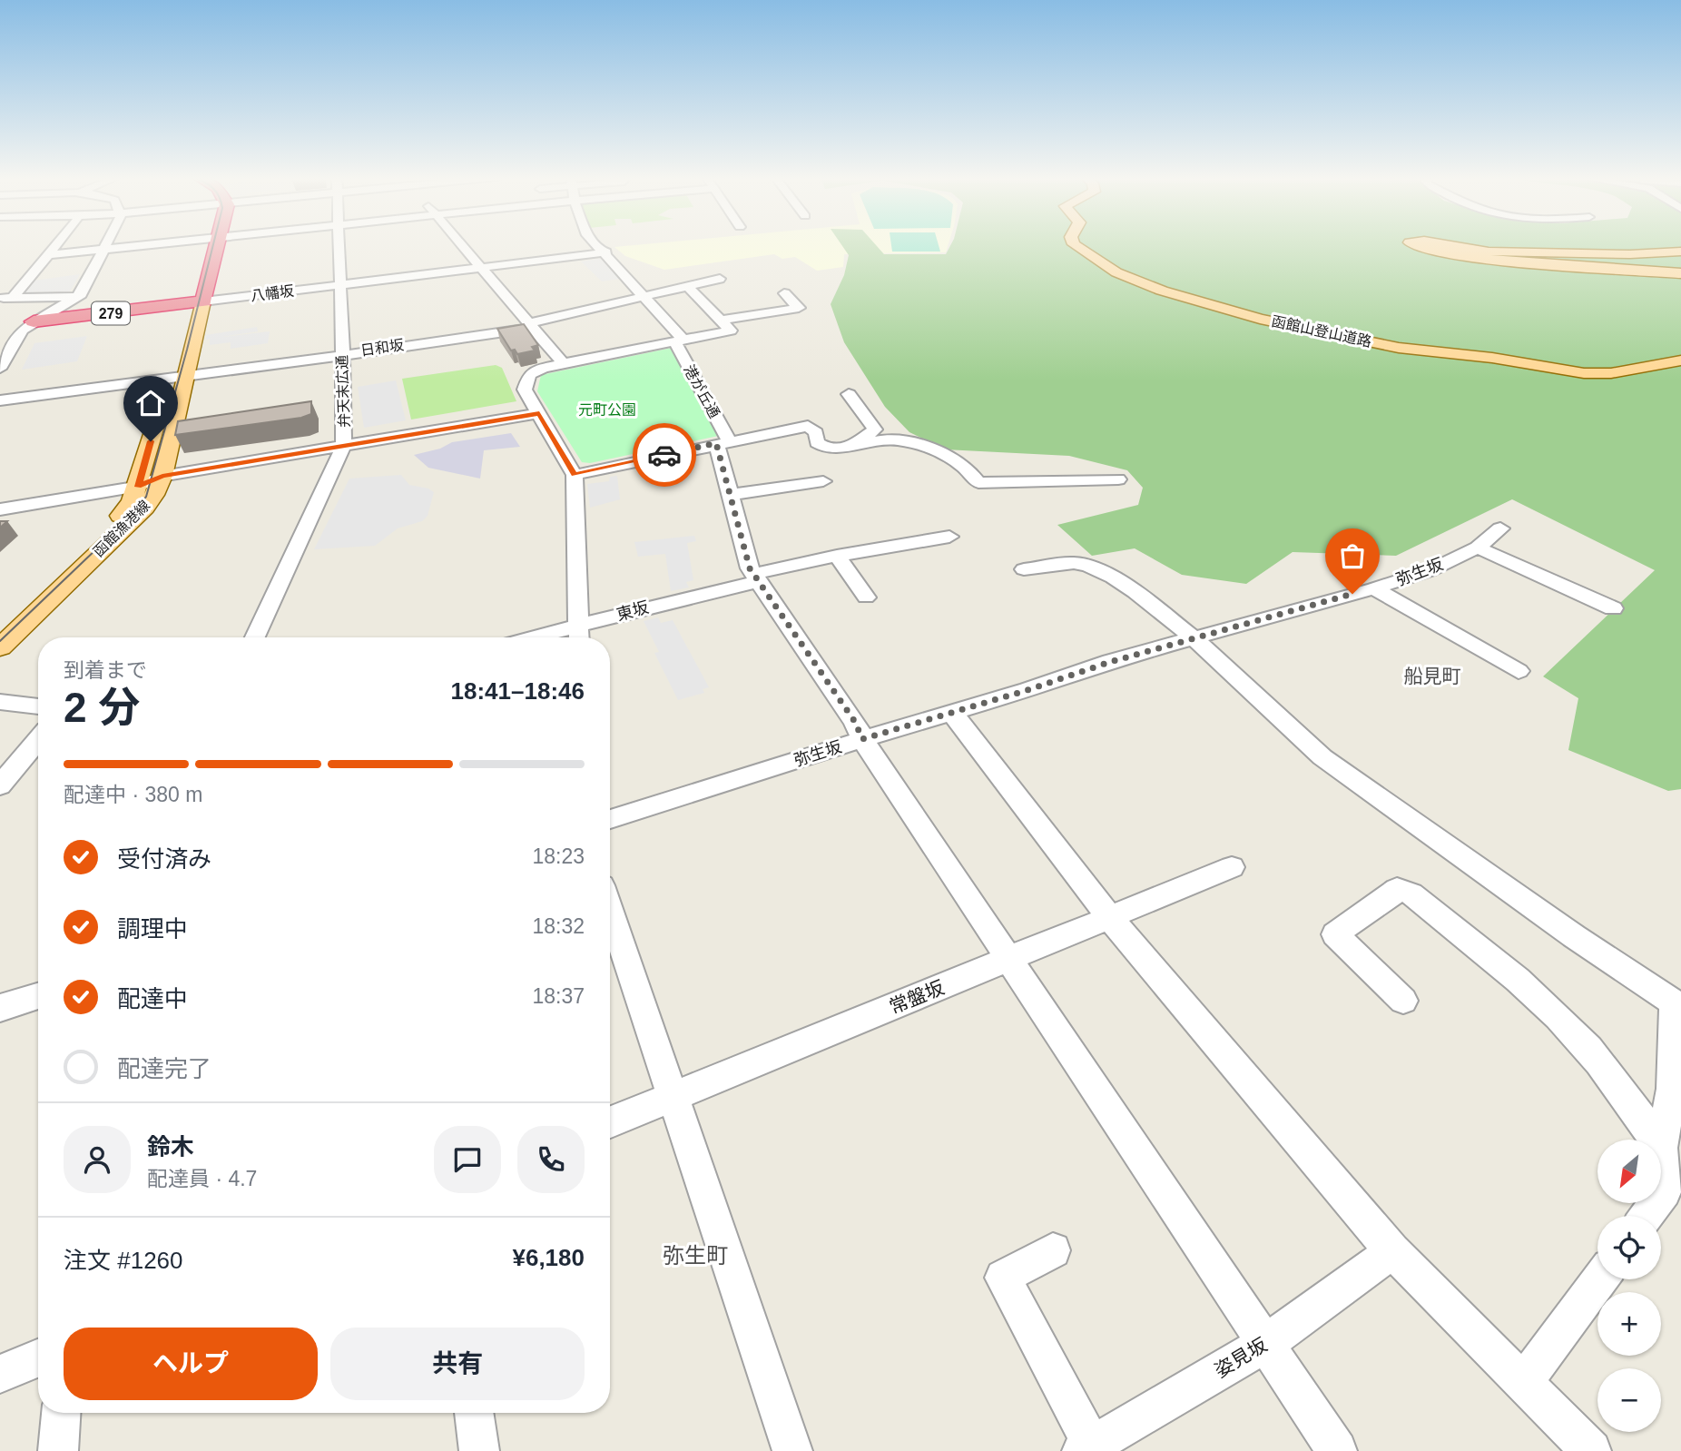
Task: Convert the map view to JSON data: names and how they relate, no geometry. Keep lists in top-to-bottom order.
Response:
{
  "streets": {
    "highway": ["279"],
    "main road": ["函館山登山道路", "函館漁港線"],
    "street": [
      "八幡坂",
      "日和坂",
      "弁天末広通",
      "港が丘通",
      "弥生坂",
      "東坂",
      "常盤坂",
      "姿見坂"
    ]
  },
  "crossings": [
    ["八幡坂", "279"],
    ["八幡坂", "弁天末広通"],
    ["八幡坂", "港が丘通"],
    ["八幡坂", "函館漁港線"],
    ["279", "函館漁港線"],
    ["日和坂", "弁天末広通"],
    ["日和坂", "港が丘通"],
    ["日和坂", "函館漁港線"],
    ["港が丘通", "弥生坂"],
    ["港が丘通", "東坂"],
    ["港が丘通", "常盤坂"],
    ["港が丘通", "姿見坂"]
  ],
  "districts": ["船見町", "弥生町"],
  "parks": ["元町公園"],
  "north": "bottom left",
  "page": {
    "heading": ["2 分", "到着まで", "18:41–18:46"],
    "panel": [
      "鈴木",
      "配達員 · 4.7",
      "注文 #1260",
      "¥6,180"
    ],
    "bar": "配達中 · 380 m",
    "list": [
      ["受付済み", "18:23"],
      ["調理中", "18:32"],
      ["配達中", "18:37"],
      "配達完了"
    ],
    "map_buttons": ["+", "−"],
    "buttons": ["ヘルプ", "共有"]
  }
}
